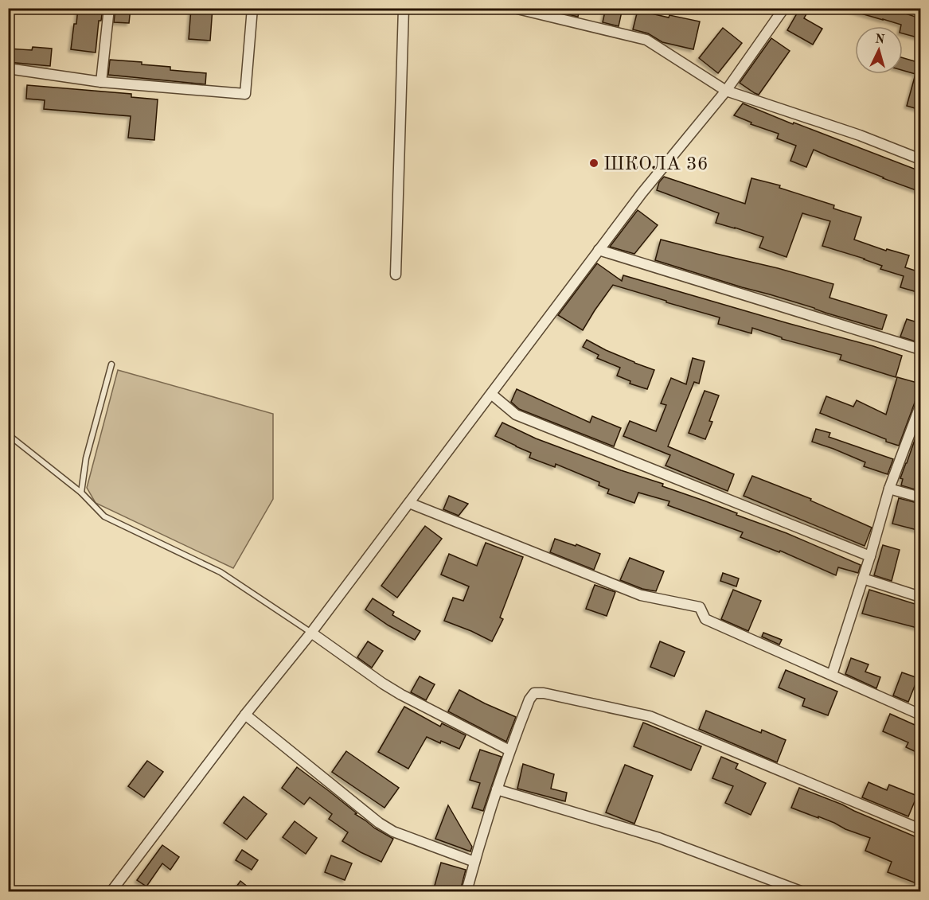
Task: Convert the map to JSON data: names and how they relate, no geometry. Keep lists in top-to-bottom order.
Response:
{
  "places": ["ШКОЛА 36"],
  "north": "top"
}
